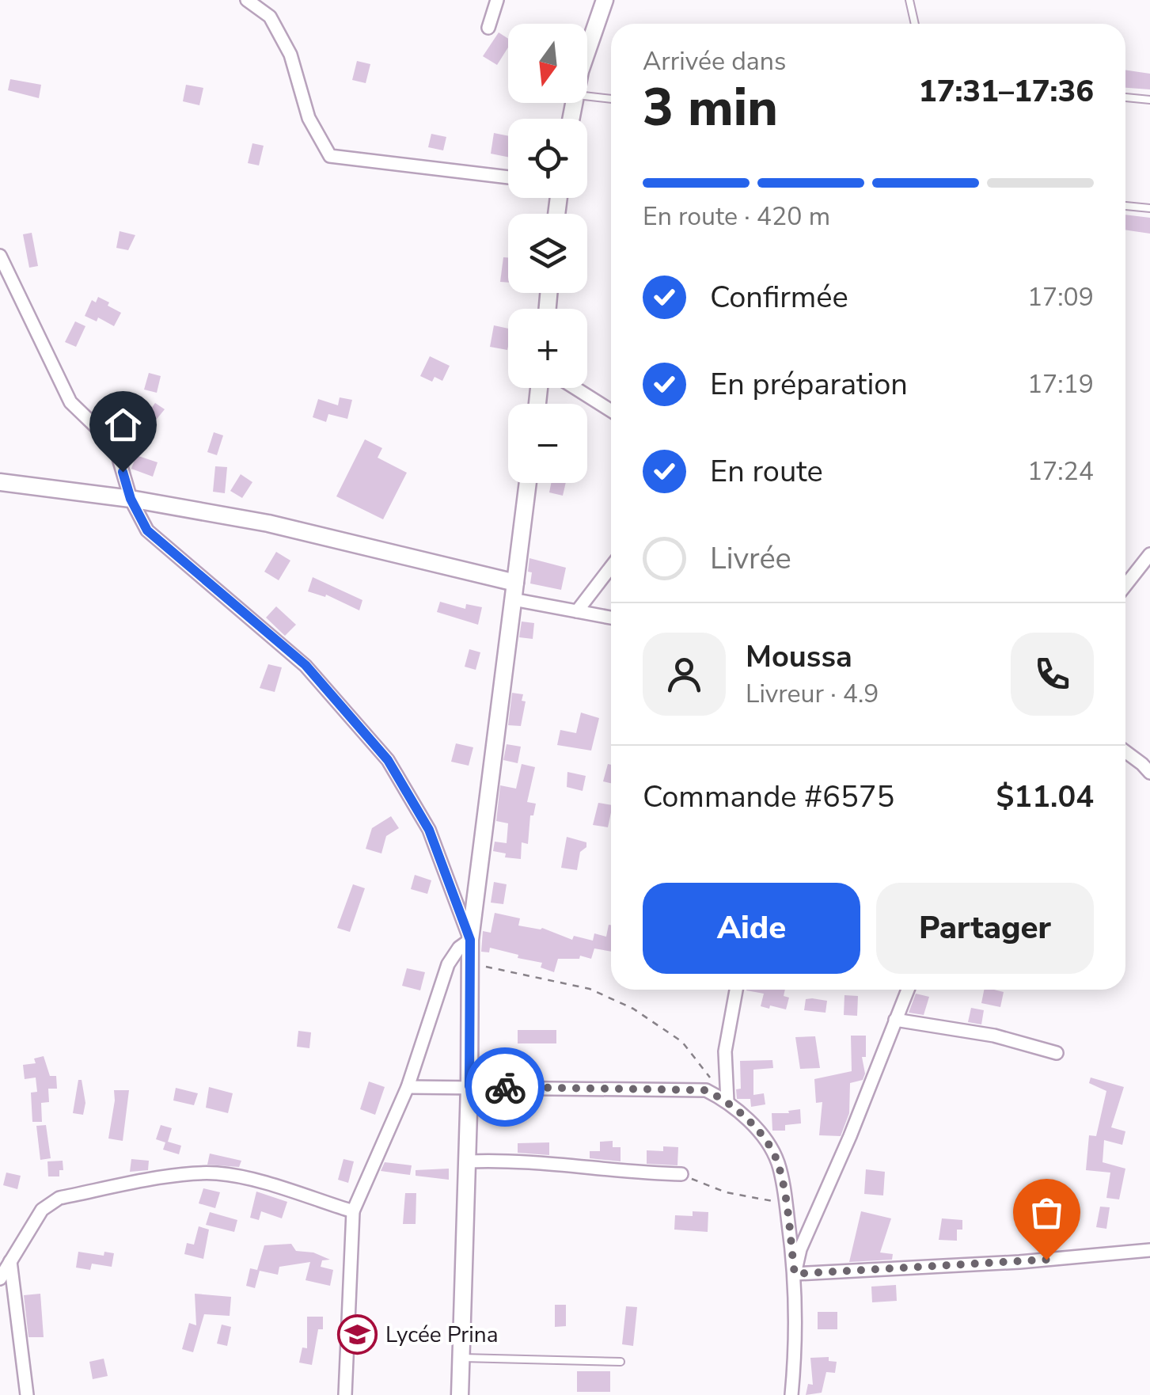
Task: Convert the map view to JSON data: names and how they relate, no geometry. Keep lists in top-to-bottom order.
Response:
{
  "places": {
    "school or university": ["Lycée Prina"]
  },
  "north": "bottom",
  "page": {
    "map_buttons": ["+", "−"],
    "heading": ["3 min", "Arrivée dans", "17:31–17:36"],
    "panel": [
      "Moussa",
      "Livreur · 4.9",
      "Commande #6575",
      "$11.04"
    ],
    "bar": "En route · 420 m",
    "list": [
      ["Confirmée", "17:09"],
      ["En préparation", "17:19"],
      ["En route", "17:24"],
      "Livrée"
    ],
    "buttons": ["Aide", "Partager"]
  }
}
